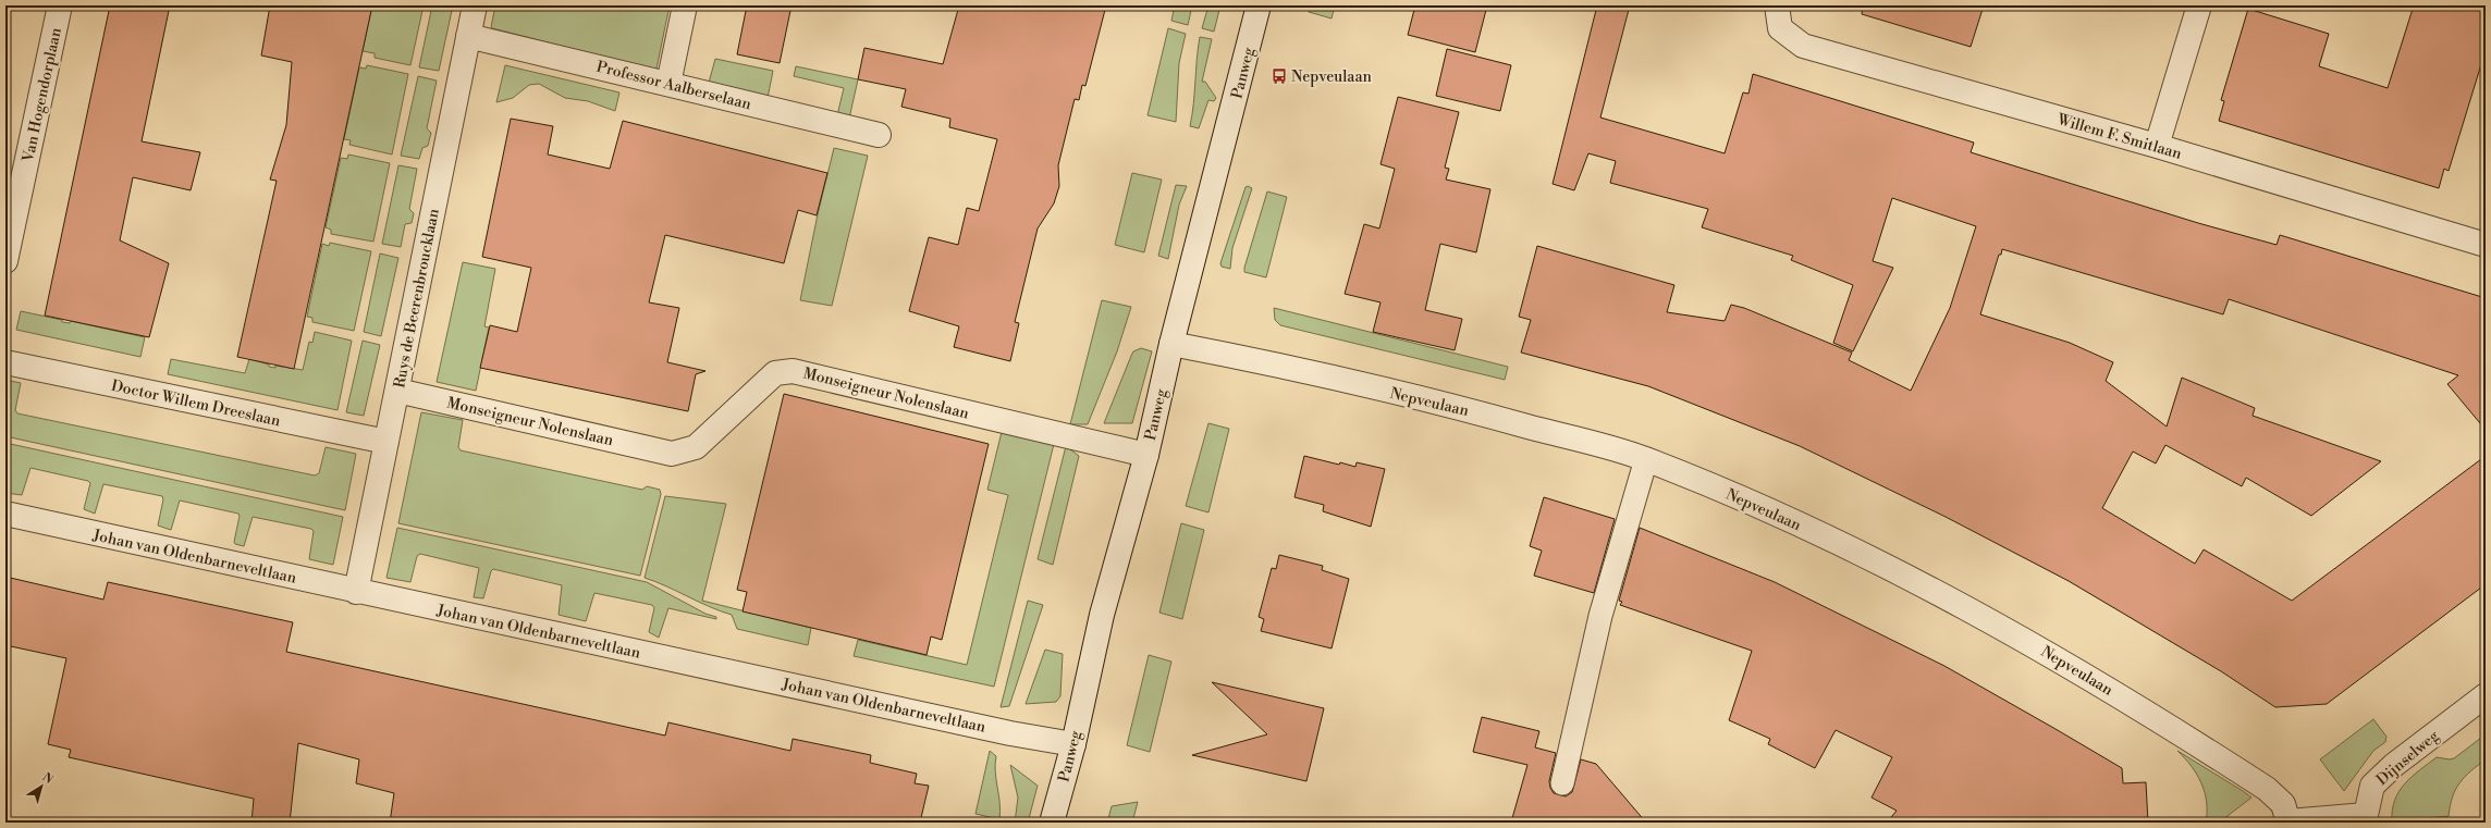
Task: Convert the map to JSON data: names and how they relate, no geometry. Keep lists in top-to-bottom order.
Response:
{
  "streets": {
    "street": [
      "Panweg",
      "Professor Aalberselaan",
      "Van Hogendorplaan",
      "Willem F. Smitlaan",
      "Ruys de Beerenbroucklaan",
      "Monseigneur Nolenslaan",
      "Nepveulaan",
      "Doctor Willem Dreeslaan",
      "Johan van Oldenbarneveltlaan",
      "Dijnselweg"
    ]
  },
  "crossings": [
    ["Panweg", "Monseigneur Nolenslaan"],
    ["Panweg", "Nepveulaan"],
    ["Panweg", "Johan van Oldenbarneveltlaan"],
    ["Professor Aalberselaan", "Ruys de Beerenbroucklaan"],
    ["Ruys de Beerenbroucklaan", "Monseigneur Nolenslaan"],
    ["Ruys de Beerenbroucklaan", "Doctor Willem Dreeslaan"],
    ["Ruys de Beerenbroucklaan", "Johan van Oldenbarneveltlaan"],
    ["Nepveulaan", "Dijnselweg"]
  ],
  "places": {
    "bus stop": ["Nepveulaan"]
  },
  "north": "top right"
}
